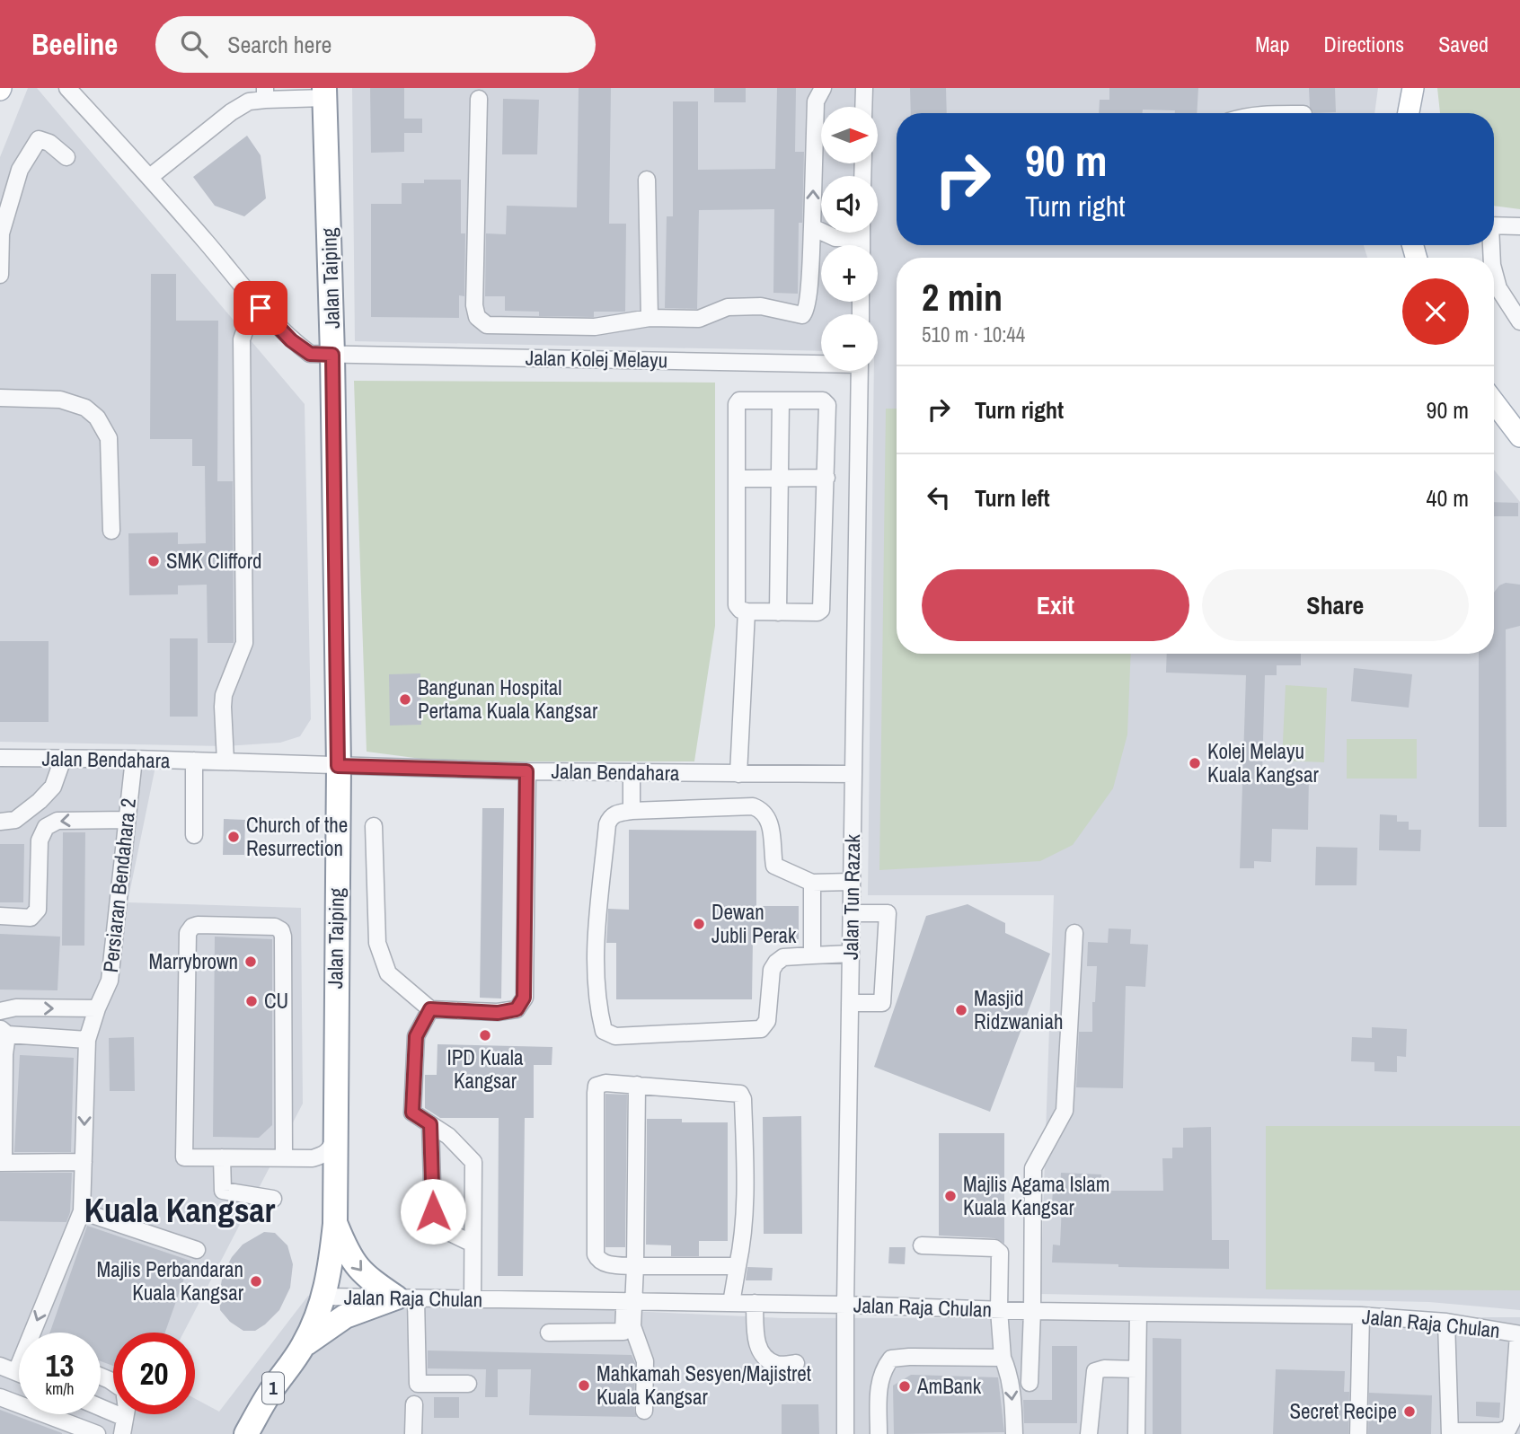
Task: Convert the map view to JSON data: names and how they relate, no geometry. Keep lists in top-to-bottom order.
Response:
{
  "streets": {
    "highway": ["Jalan Taiping", "1"],
    "street": [
      "Jalan Kolej Melayu",
      "Jalan Bendahara",
      "Persiaran Bendahara 2",
      "Jalan Tun Razak",
      "Jalan Raja Chulan"
    ]
  },
  "crossings": [
    ["Jalan Taiping", "Jalan Kolej Melayu"],
    ["Jalan Taiping", "Jalan Bendahara"],
    ["Jalan Taiping", "1"],
    ["Jalan Bendahara", "Persiaran Bendahara 2"],
    ["Jalan Bendahara", "Jalan Tun Razak"],
    ["Jalan Tun Razak", "Jalan Raja Chulan"],
    ["Jalan Raja Chulan", "1"]
  ],
  "districts": ["Kuala Kangsar"],
  "places": [
    "SMK Clifford",
    "Bangunan Hospital Pertama Kuala Kangsar",
    "Kolej Melayu Kuala Kangsar",
    "Church of the Resurrection",
    "Dewan Jubli Perak",
    "Marrybrown",
    "CU",
    "Masjid Ridzwaniah",
    "IPD Kuala Kangsar",
    "Majlis Agama Islam Kuala Kangsar",
    "Majlis Perbandaran Kuala Kangsar",
    "Mahkamah Sesyen/Majistret Kuala Kangsar",
    "AmBank",
    "Secret Recipe"
  ],
  "north": "right",
  "page": {
    "header": "Beeline",
    "search": "Search here",
    "nav": ["Map", "Directions", "Saved"],
    "map_buttons": ["+", "−"],
    "turn": ["90 m", "Turn right"],
    "heading": ["2 min", "510 m · 10:44"],
    "list": [
      {
        "name": "Turn right",
        "value": "90 m"
      },
      {
        "name": "Turn left",
        "value": "40 m"
      }
    ],
    "buttons": ["Exit", "Share"],
    "speed": "13 km/h",
    "limit": "20"
  }
}
